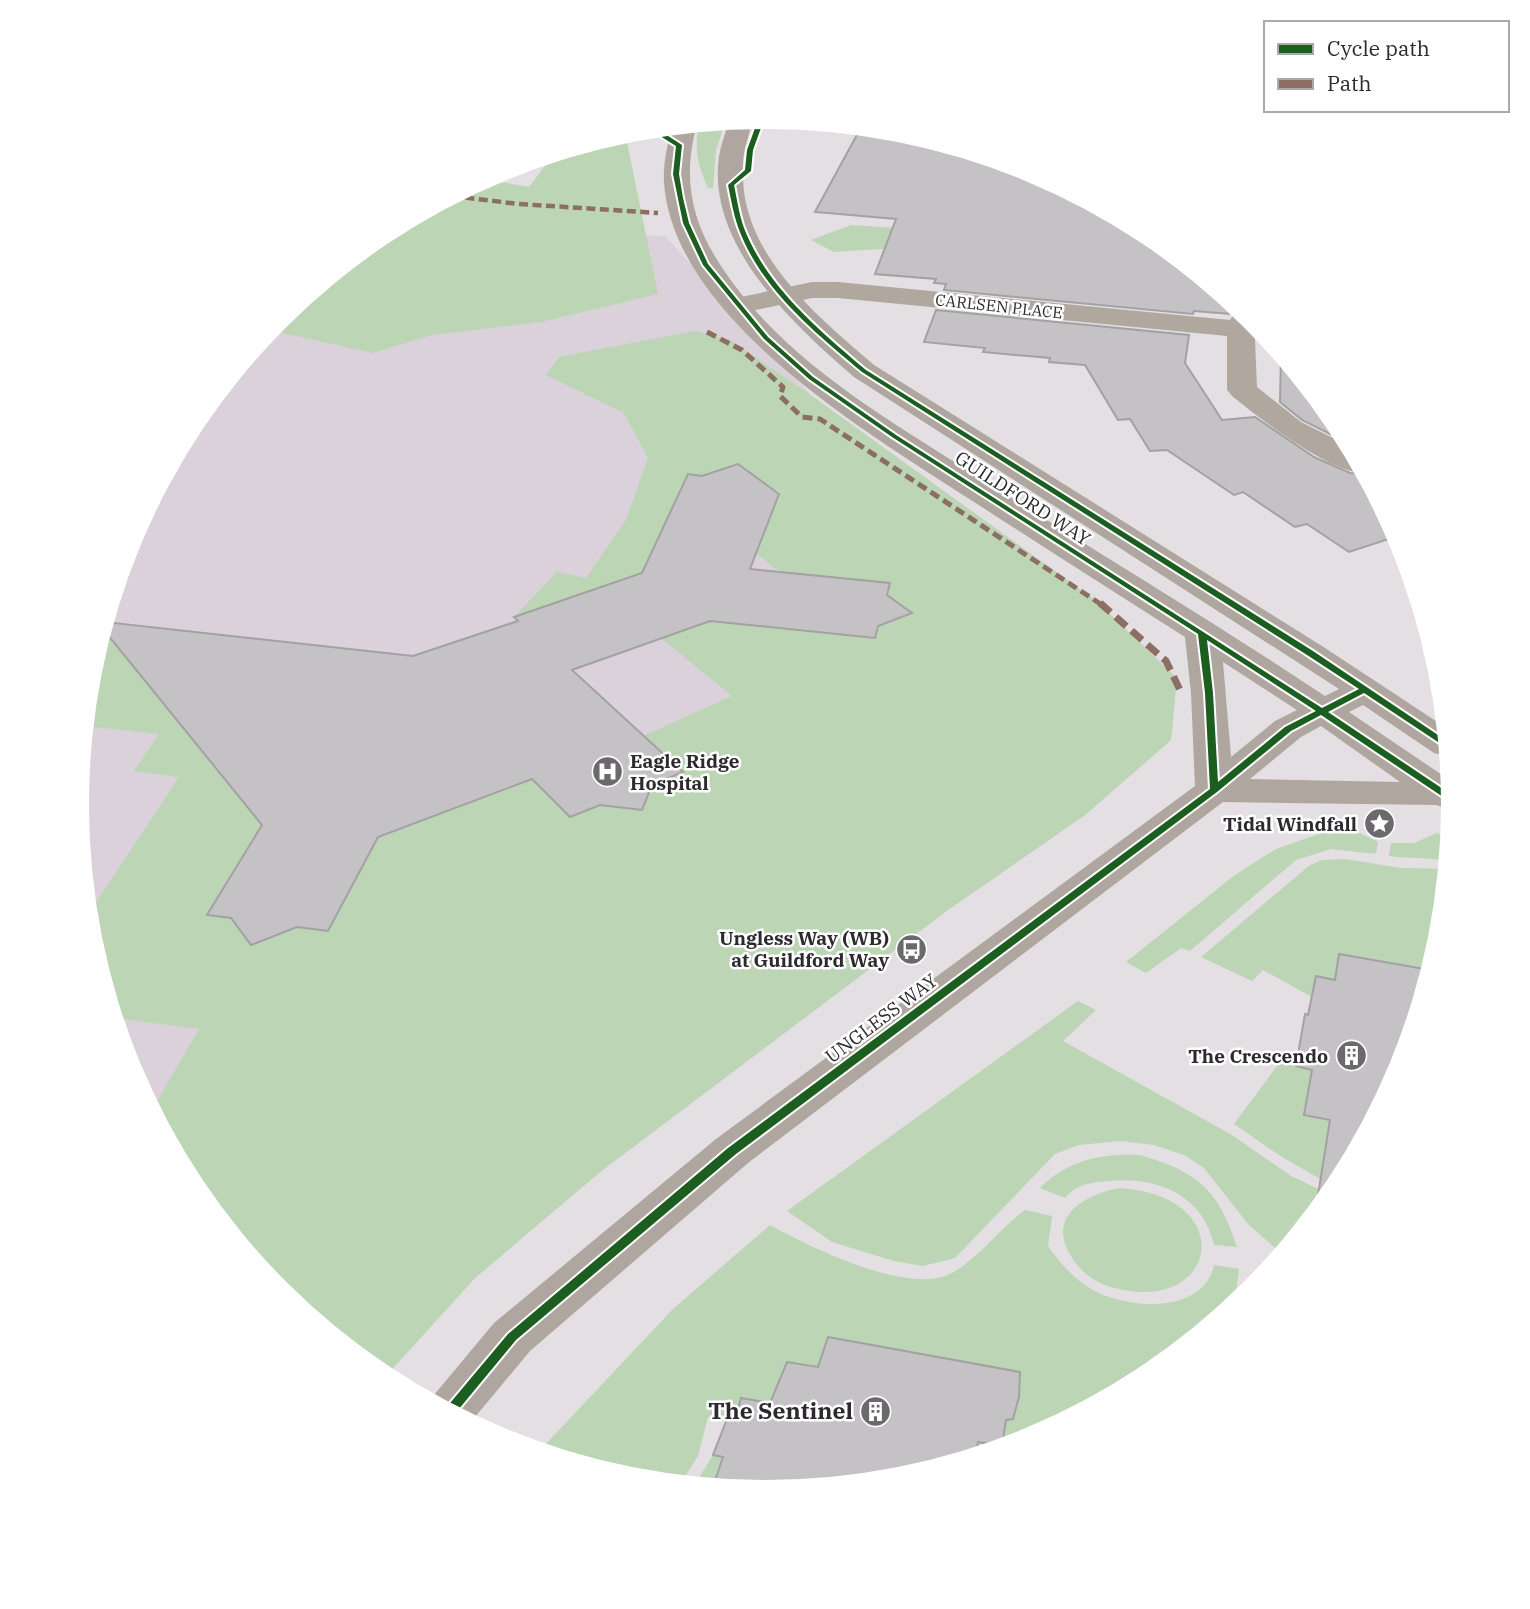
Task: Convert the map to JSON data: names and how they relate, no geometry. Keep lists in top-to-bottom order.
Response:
{
  "streets": {
    "main road": ["GUILDFORD WAY", "UNGLESS WAY"],
    "street": ["CARLSEN PLACE"]
  },
  "crossings": [
    ["CARLSEN PLACE", "GUILDFORD WAY"],
    ["GUILDFORD WAY", "UNGLESS WAY"]
  ],
  "places": {
    "hospital": ["Eagle Ridge Hospital"],
    "place": ["Tidal Windfall"],
    "bus stop": ["Ungless Way (WB) at Guildford Way"],
    "building": ["The Crescendo", "The Sentinel"]
  },
  "legend": ["Cycle path", "Path"]
}
